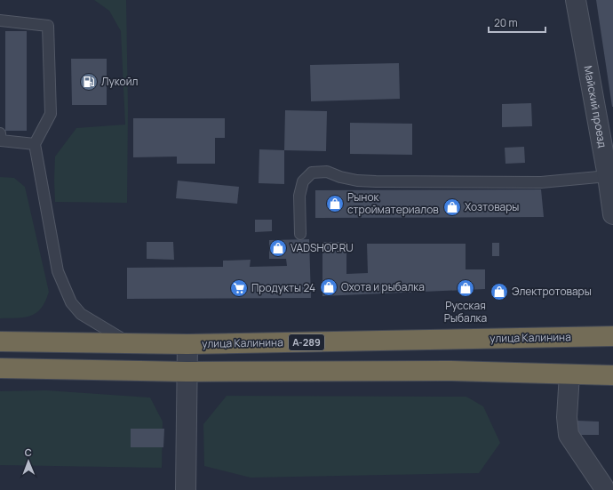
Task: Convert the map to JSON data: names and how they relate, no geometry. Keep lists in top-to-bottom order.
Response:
{
  "streets": {
    "highway": ["улица Калинина", "А-289"],
    "street": ["Майский проезд"]
  },
  "places": {
    "fuel station": ["Лукойл"],
    "shop": [
      "Рынок стройматериалов",
      "Хозтовары",
      "VADSHOP.RU",
      "Охота и рыбалка",
      "Русская Рыбалка",
      "Электротовары"
    ],
    "supermarket": ["Продукты 24"]
  },
  "scale_bar": "20 m",
  "north": "top"
}
